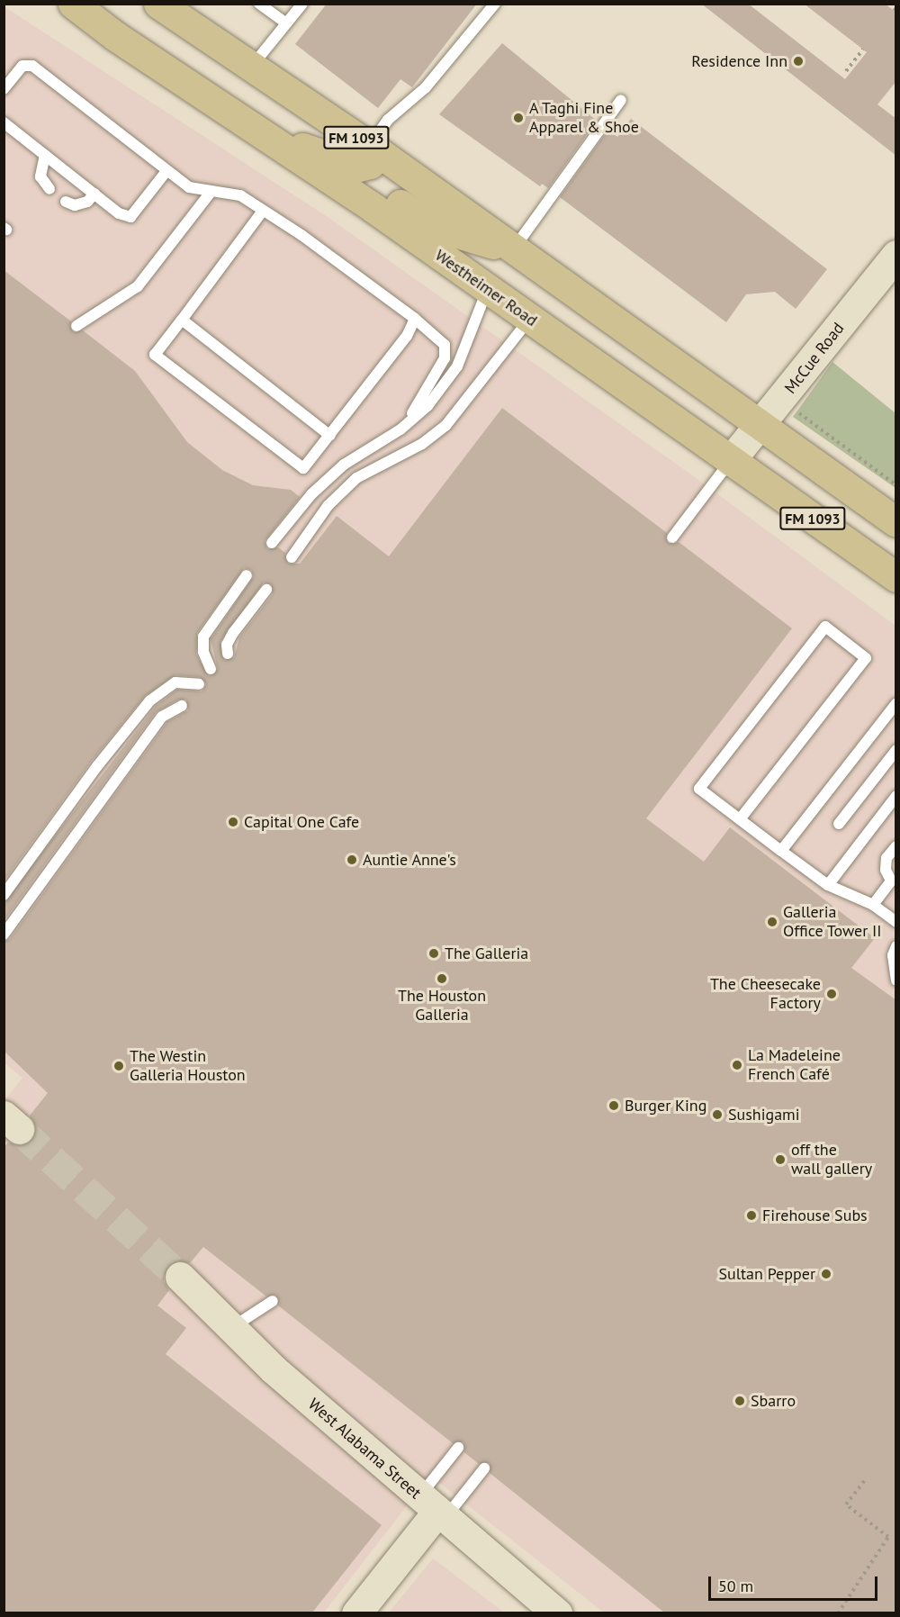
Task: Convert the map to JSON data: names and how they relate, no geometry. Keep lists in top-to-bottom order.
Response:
{
  "streets": {
    "main road": ["FM 1093", "Westheimer Road"],
    "street": ["McCue Road", "West Alabama Street"]
  },
  "crossings": [
    ["FM 1093", "McCue Road"],
    ["Westheimer Road", "McCue Road"]
  ],
  "places": [
    "Residence Inn",
    "A Taghi Fine Apparel & Shoe",
    "Capital One Cafe",
    "Auntie Anne's",
    "Galleria Office Tower II",
    "The Galleria",
    "The Houston Galleria",
    "The Cheesecake Factory",
    "La Madeleine French Café",
    "The Westin Galleria Houston",
    "Burger King",
    "Sushigami",
    "off the wall gallery",
    "Firehouse Subs",
    "Sultan Pepper",
    "Sbarro"
  ],
  "scale_bar": "50 m"
}
